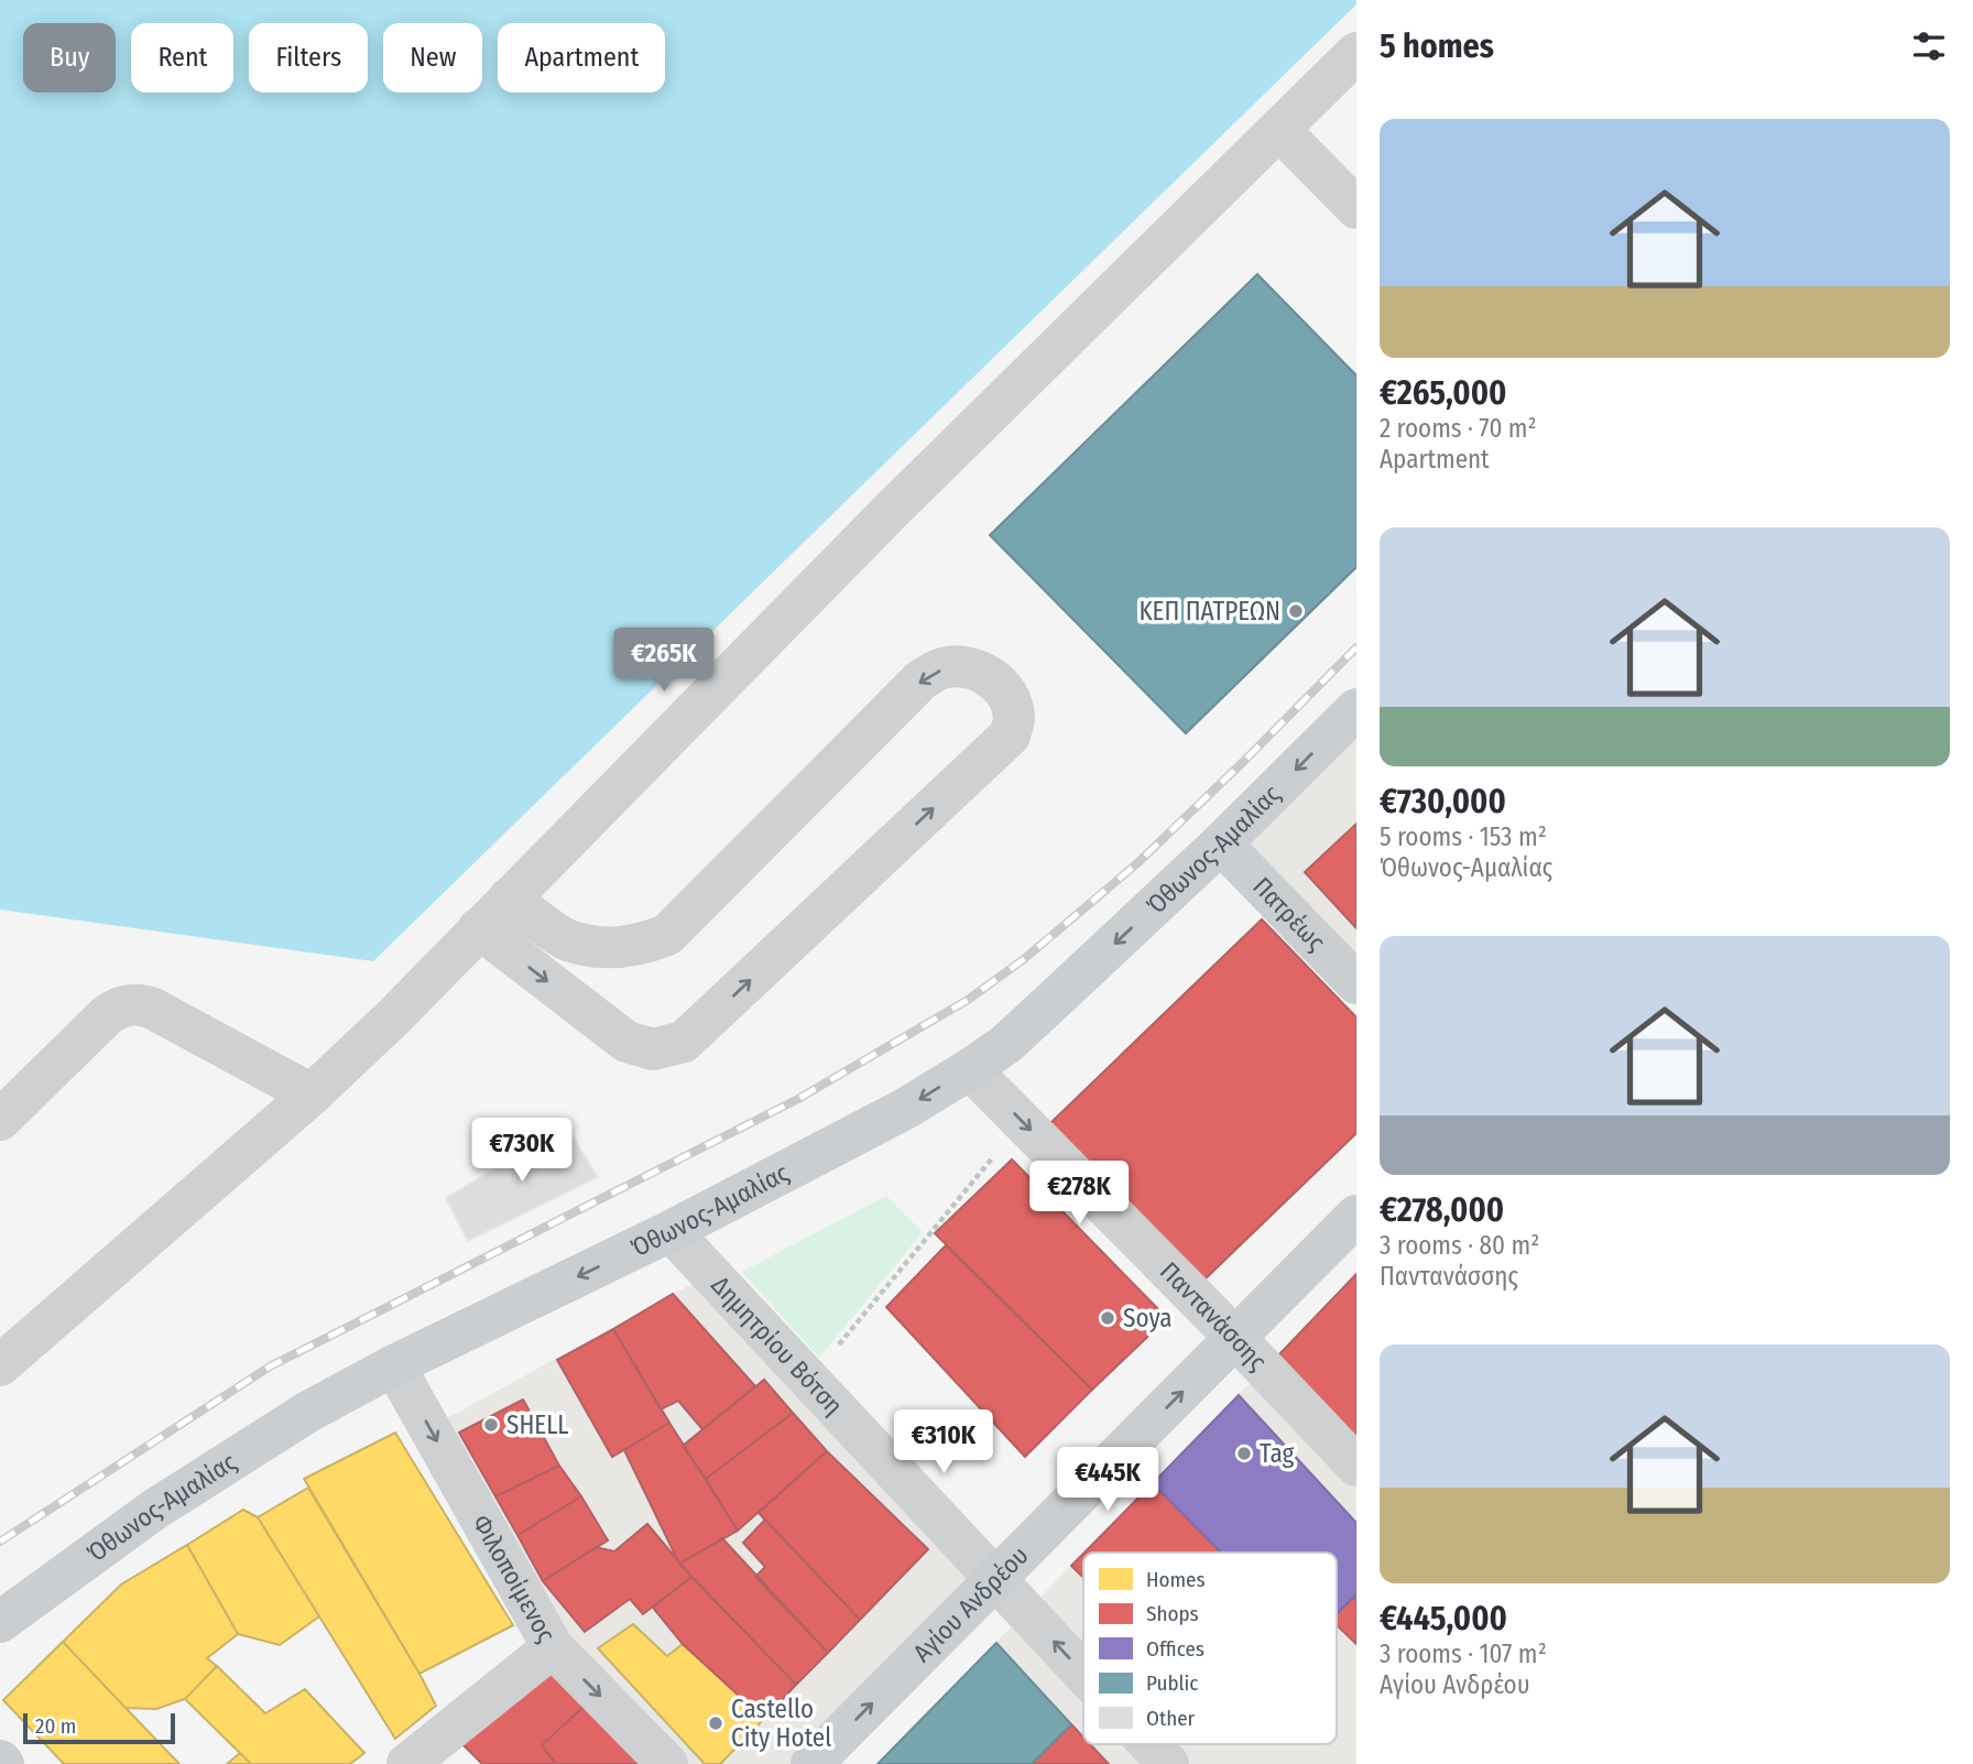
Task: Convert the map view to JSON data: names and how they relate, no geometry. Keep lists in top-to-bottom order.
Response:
{
  "streets": {
    "main road": ["Όθωνος-Αμαλίας", "Πατρέως", "Αγίου Ανδρέου"],
    "street": ["Παντανάσσης", "Δημητρίου Βότση", "Φιλοποίμενος"]
  },
  "crossings": [
    ["Όθωνος-Αμαλίας", "Πατρέως"],
    ["Όθωνος-Αμαλίας", "Παντανάσσης"],
    ["Όθωνος-Αμαλίας", "Δημητρίου Βότση"],
    ["Όθωνος-Αμαλίας", "Φιλοποίμενος"],
    ["Παντανάσσης", "Αγίου Ανδρέου"],
    ["Δημητρίου Βότση", "Αγίου Ανδρέου"]
  ],
  "one_way": [
    "Όθωνος-Αμαλίας",
    "Παντανάσσης",
    "Φιλοποίμενος",
    "Αγίου Ανδρέου"
  ],
  "places": [
    "ΚΕΠ ΠΑΤΡΕΩΝ",
    "Soya",
    "SHELL",
    "Tag",
    "Castello City Hotel"
  ],
  "legend": [
    "Homes",
    "Shops",
    "Offices",
    "Public",
    "Other"
  ],
  "scale_bar": "20 m",
  "page": {
    "heading": "5 homes",
    "chip": [
      "Buy",
      "Rent",
      "Filters",
      "New",
      "Apartment"
    ],
    "list": [
      {
        "name": "€265,000",
        "note": "2 rooms · 70 m² · Apartment"
      },
      {
        "name": "€730,000",
        "note": "5 rooms · 153 m² · Όθωνος-Αμαλίας"
      },
      {
        "name": "€278,000",
        "note": "3 rooms · 80 m² · Παντανάσσης"
      },
      {
        "name": "€445,000",
        "note": "3 rooms · 107 m² · Αγίου Ανδρέου"
      }
    ],
    "price": [
      "€265K",
      "€730K",
      "€278K",
      "€310K",
      "€445K"
    ],
    "scale": "20 m"
  }
}
